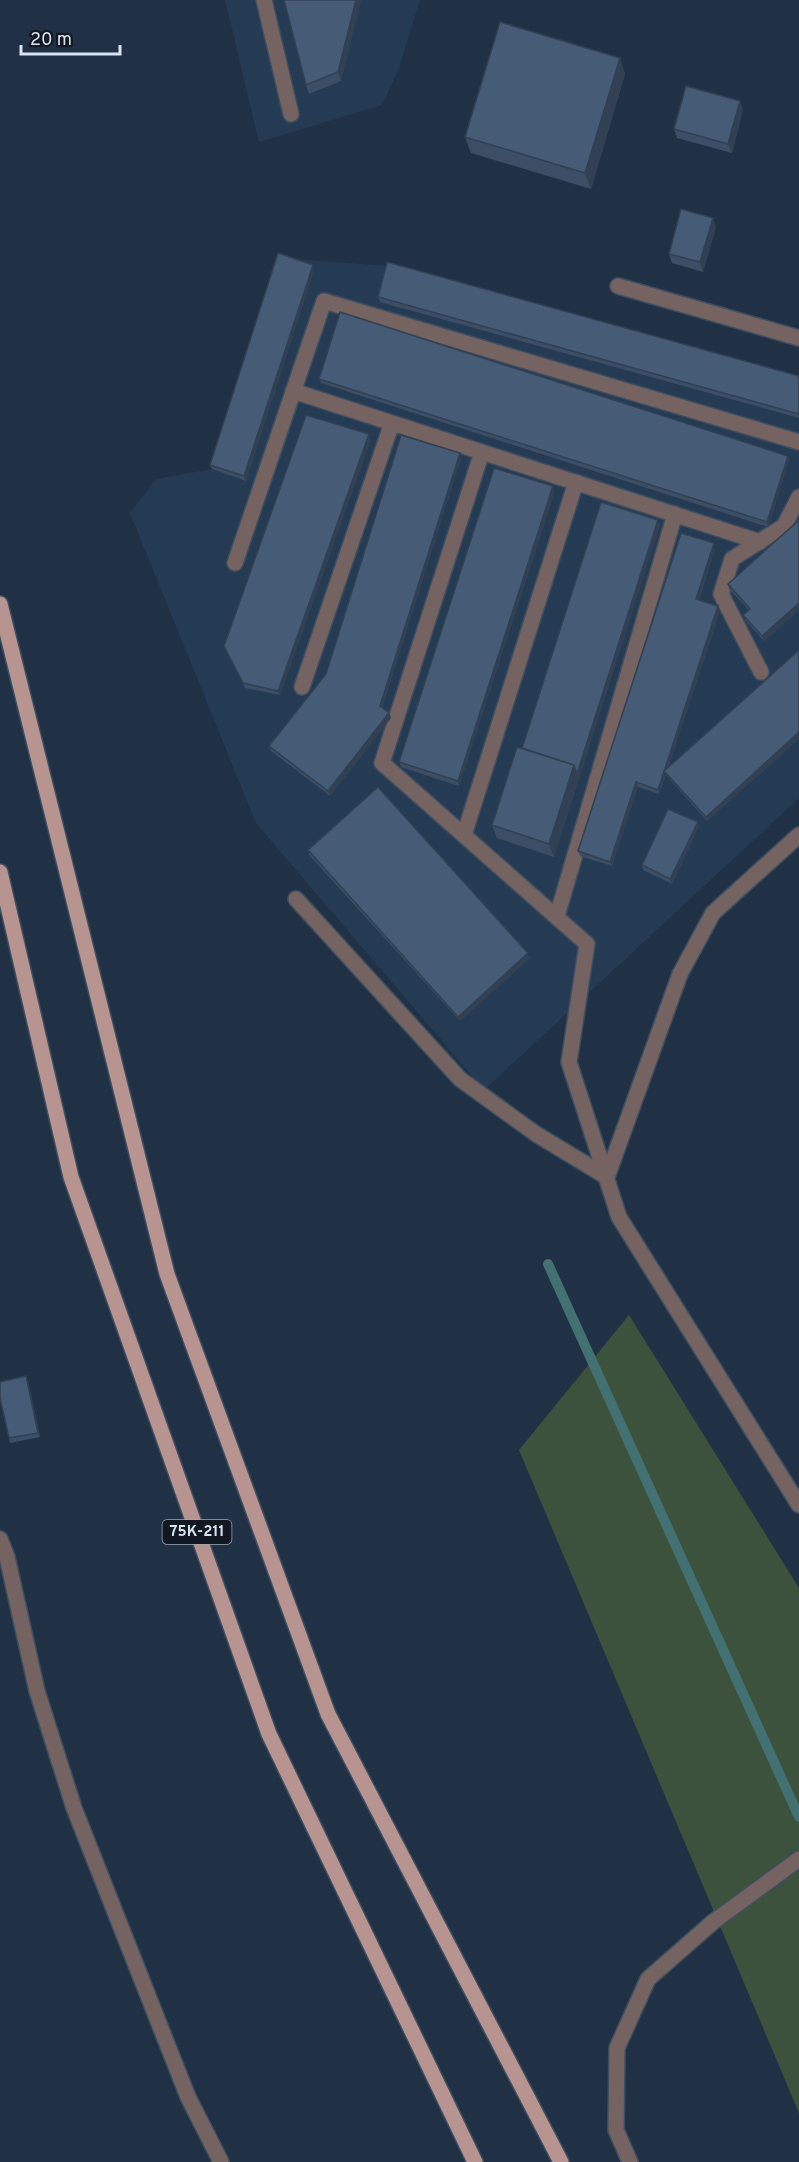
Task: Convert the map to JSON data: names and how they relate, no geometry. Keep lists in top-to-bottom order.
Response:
{
  "streets": {
    "main road": ["75К-211"]
  },
  "scale_bar": "20 m"
}
